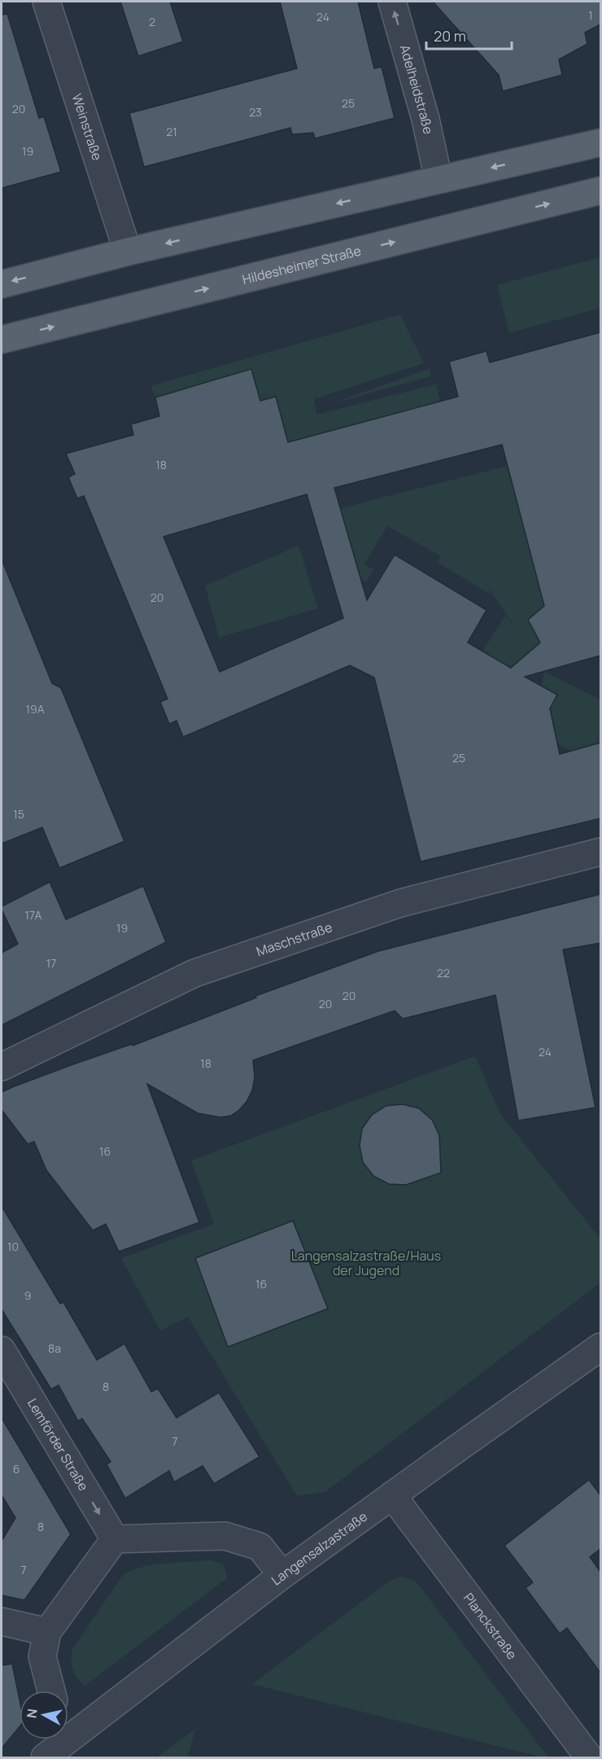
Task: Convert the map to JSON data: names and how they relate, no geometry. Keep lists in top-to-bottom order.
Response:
{
  "streets": {
    "main road": ["Hildesheimer Straße"],
    "street": [
      "Adelheidstraße",
      "Weinstraße",
      "Maschstraße",
      "Lemförder Straße",
      "Langensalzastraße",
      "Planckstraße"
    ]
  },
  "crossings": [
    ["Langensalzastraße", "Planckstraße"]
  ],
  "one_way": ["Adelheidstraße", "Lemförder Straße"],
  "parks": ["Langensalzastraße/Haus der Jugend"],
  "house_numbers": [
    "1",
    "24",
    "2",
    "25",
    "20",
    "23",
    "21",
    "19",
    "18",
    "20",
    "19A",
    "25",
    "15",
    "17A",
    "19",
    "17",
    "22",
    "20",
    "20",
    "24",
    "18",
    "16",
    "10",
    "16",
    "9",
    "8a",
    "8",
    "7",
    "6",
    "8",
    "7"
  ],
  "scale_bar": "20 m",
  "north": "left"
}
